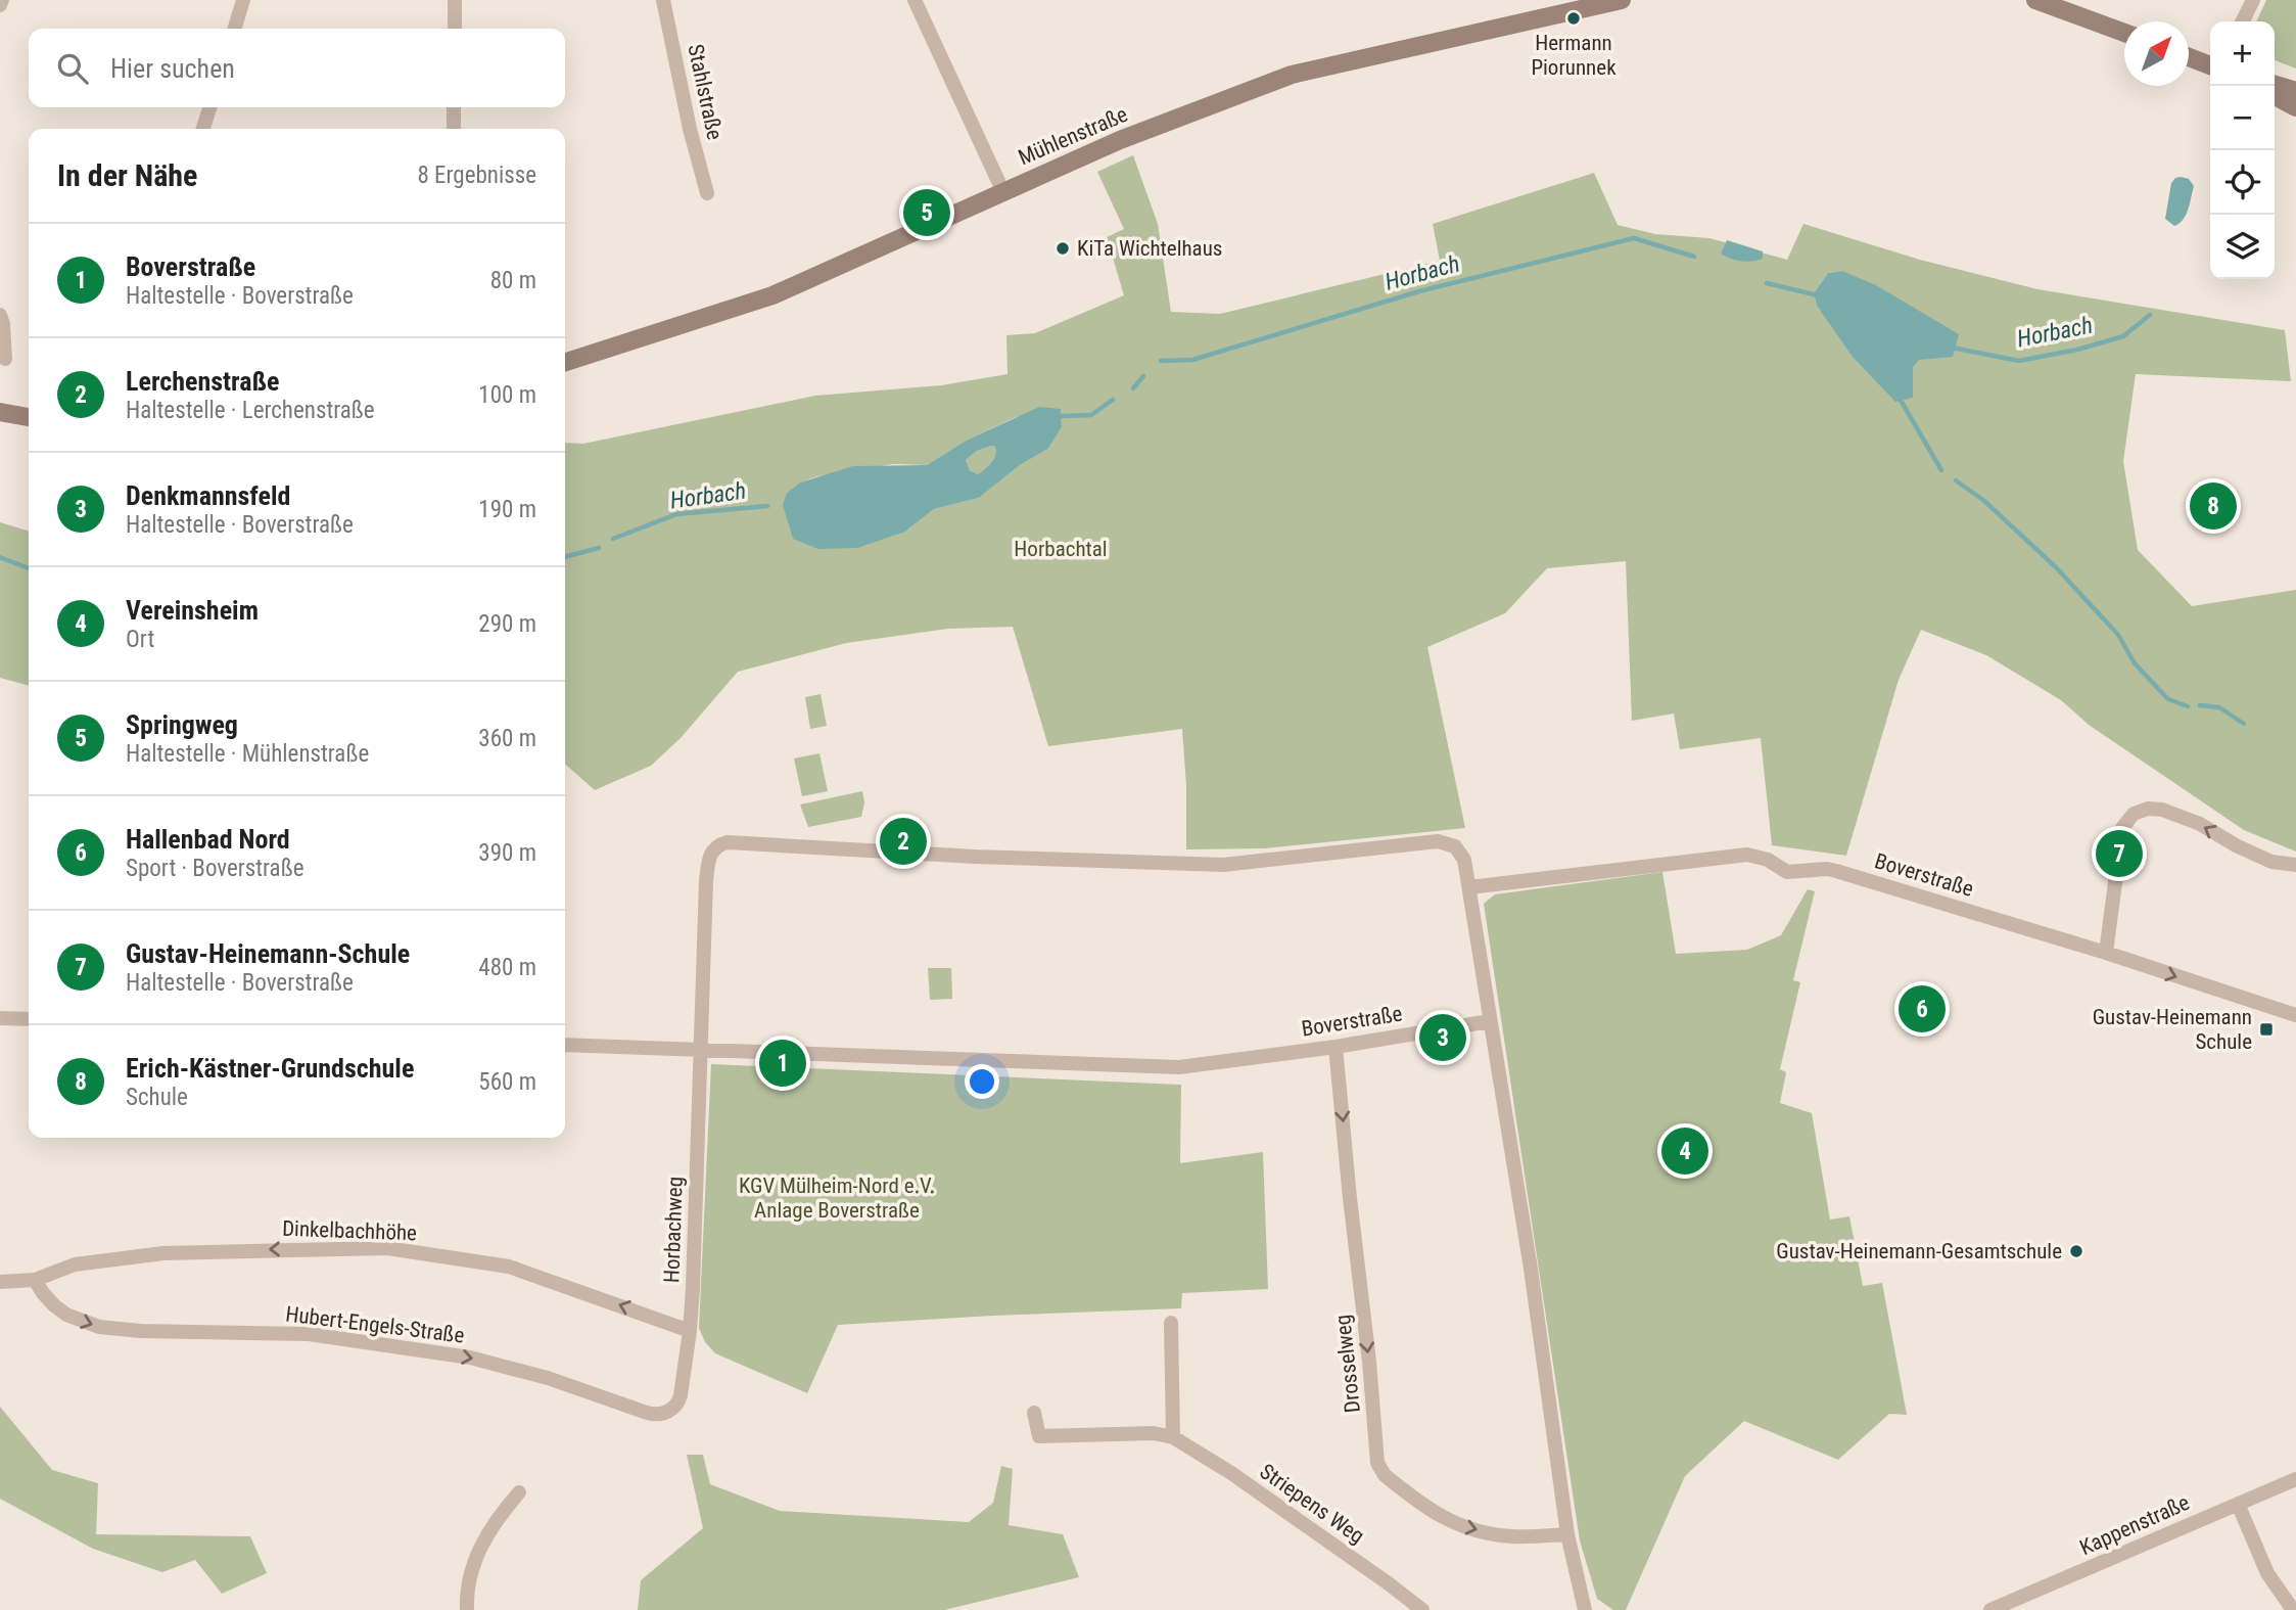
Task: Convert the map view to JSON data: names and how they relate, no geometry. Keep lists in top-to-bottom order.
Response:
{
  "streets": {
    "street": [
      "Stahlstraße",
      "Mühlenstraße",
      "Boverstraße",
      "Horbachweg",
      "Dinkelbachhöhe",
      "Hubert-Engels-Straße",
      "Drosselweg",
      "Striepens Weg",
      "Kappenstraße"
    ]
  },
  "crossings": [
    ["Boverstraße", "Horbachweg"],
    ["Boverstraße", "Drosselweg"],
    ["Horbachweg", "Dinkelbachhöhe"],
    ["Horbachweg", "Hubert-Engels-Straße"],
    ["Dinkelbachhöhe", "Hubert-Engels-Straße"]
  ],
  "one_way": ["Dinkelbachhöhe", "Hubert-Engels-Straße", "Drosselweg"],
  "water": ["Horbach"],
  "parks": ["Horbachtal", "KGV Mülheim-Nord e.V. Anlage Boverstraße"],
  "places": {
    "other": ["Hermann Piorunnek", "KiTa Wichtelhaus", "Gustav-Heinemann-Gesamtschule"],
    "transit": ["Gustav-Heinemann Schule"]
  },
  "north": "top right",
  "page": {
    "map_buttons": ["+", "−"],
    "search": "Hier suchen",
    "heading": ["In der Nähe", "8 Ergebnisse"],
    "pins": [
      "5",
      "8",
      "2",
      "7",
      "6",
      "3",
      "1",
      "4"
    ],
    "list": [
      {
        "mark": "1",
        "name": "Boverstraße",
        "note": "Haltestelle · Boverstraße",
        "value": "80 m"
      },
      {
        "mark": "2",
        "name": "Lerchenstraße",
        "note": "Haltestelle · Lerchenstraße",
        "value": "100 m"
      },
      {
        "mark": "3",
        "name": "Denkmannsfeld",
        "note": "Haltestelle · Boverstraße",
        "value": "190 m"
      },
      {
        "mark": "4",
        "name": "Vereinsheim",
        "note": "Ort",
        "value": "290 m"
      },
      {
        "mark": "5",
        "name": "Springweg",
        "note": "Haltestelle · Mühlenstraße",
        "value": "360 m"
      },
      {
        "mark": "6",
        "name": "Hallenbad Nord",
        "note": "Sport · Boverstraße",
        "value": "390 m"
      },
      {
        "mark": "7",
        "name": "Gustav-Heinemann-Schule",
        "note": "Haltestelle · Boverstraße",
        "value": "480 m"
      },
      {
        "mark": "8",
        "name": "Erich-Kästner-Grundschule",
        "note": "Schule",
        "value": "560 m"
      }
    ]
  }
}
